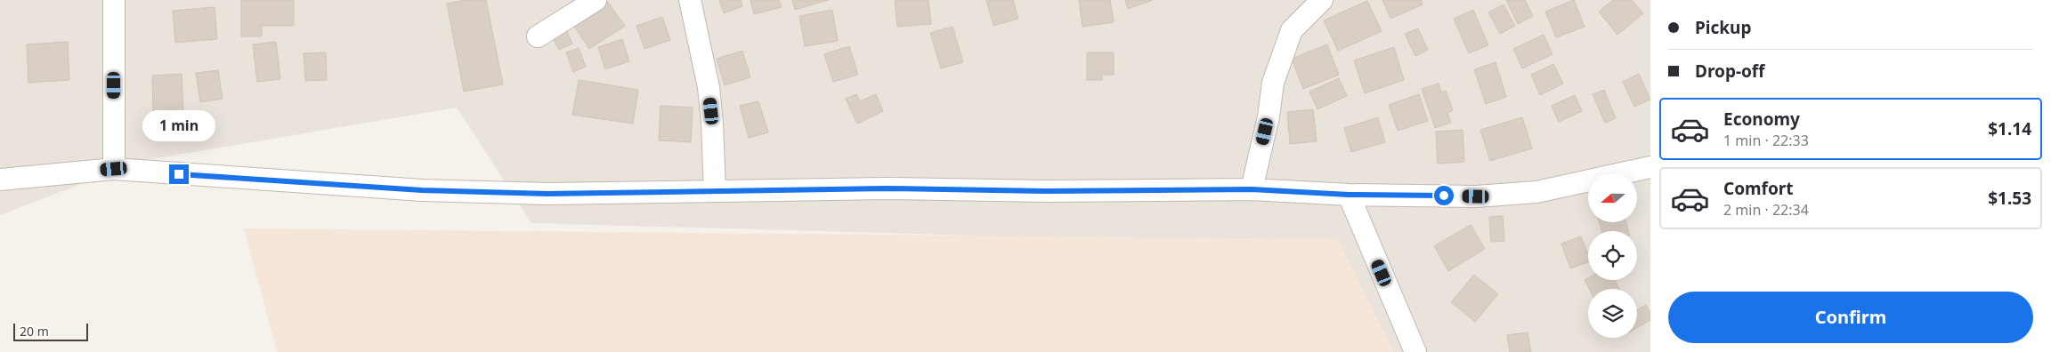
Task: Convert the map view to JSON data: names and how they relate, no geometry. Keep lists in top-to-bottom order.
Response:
{
  "scale_bar": "20 m",
  "north": "left",
  "page": {
    "banner": ["Pickup", "Drop-off"],
    "list": [
      {
        "name": "Economy",
        "note": "1 min · 22:33",
        "value": "$1.14"
      },
      {
        "name": "Comfort",
        "note": "2 min · 22:34",
        "value": "$1.53"
      }
    ],
    "bubble": "1 min",
    "buttons": "Confirm",
    "scale": "20 m"
  }
}
